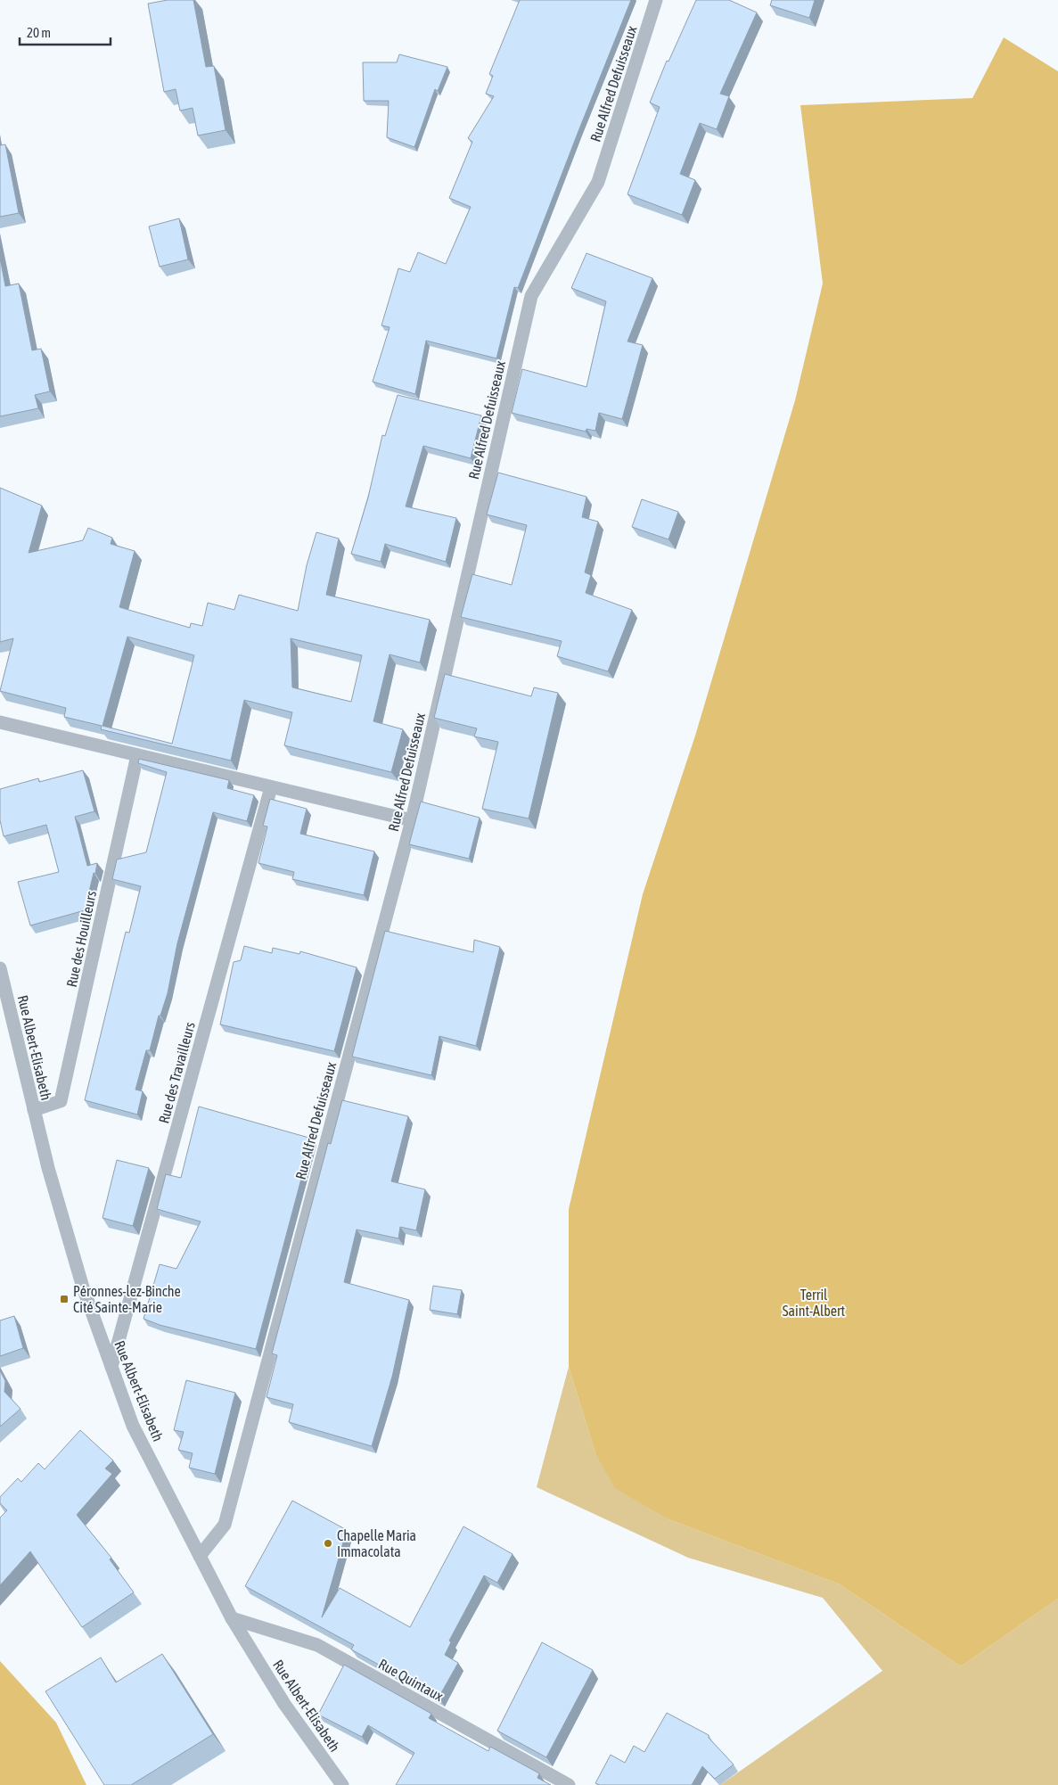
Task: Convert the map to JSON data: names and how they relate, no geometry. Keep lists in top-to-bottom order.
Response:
{
  "streets": {
    "street": [
      "Rue Alfred Defuisseaux",
      "Rue des Houilleurs",
      "Rue Albert-Elisabeth",
      "Rue des Travailleurs",
      "Rue Quintaux"
    ]
  },
  "crossings": [
    ["Rue Alfred Defuisseaux", "Rue Albert-Elisabeth"],
    ["Rue des Houilleurs", "Rue Albert-Elisabeth"],
    ["Rue Albert-Elisabeth", "Rue des Travailleurs"],
    ["Rue Albert-Elisabeth", "Rue Quintaux"]
  ],
  "parks": ["Terril Saint-Albert"],
  "places": {
    "transit": ["Péronnes-lez-Binche Cité Sainte-Marie"],
    "other": ["Chapelle Maria Immacolata"]
  },
  "scale_bar": "20 m"
}
